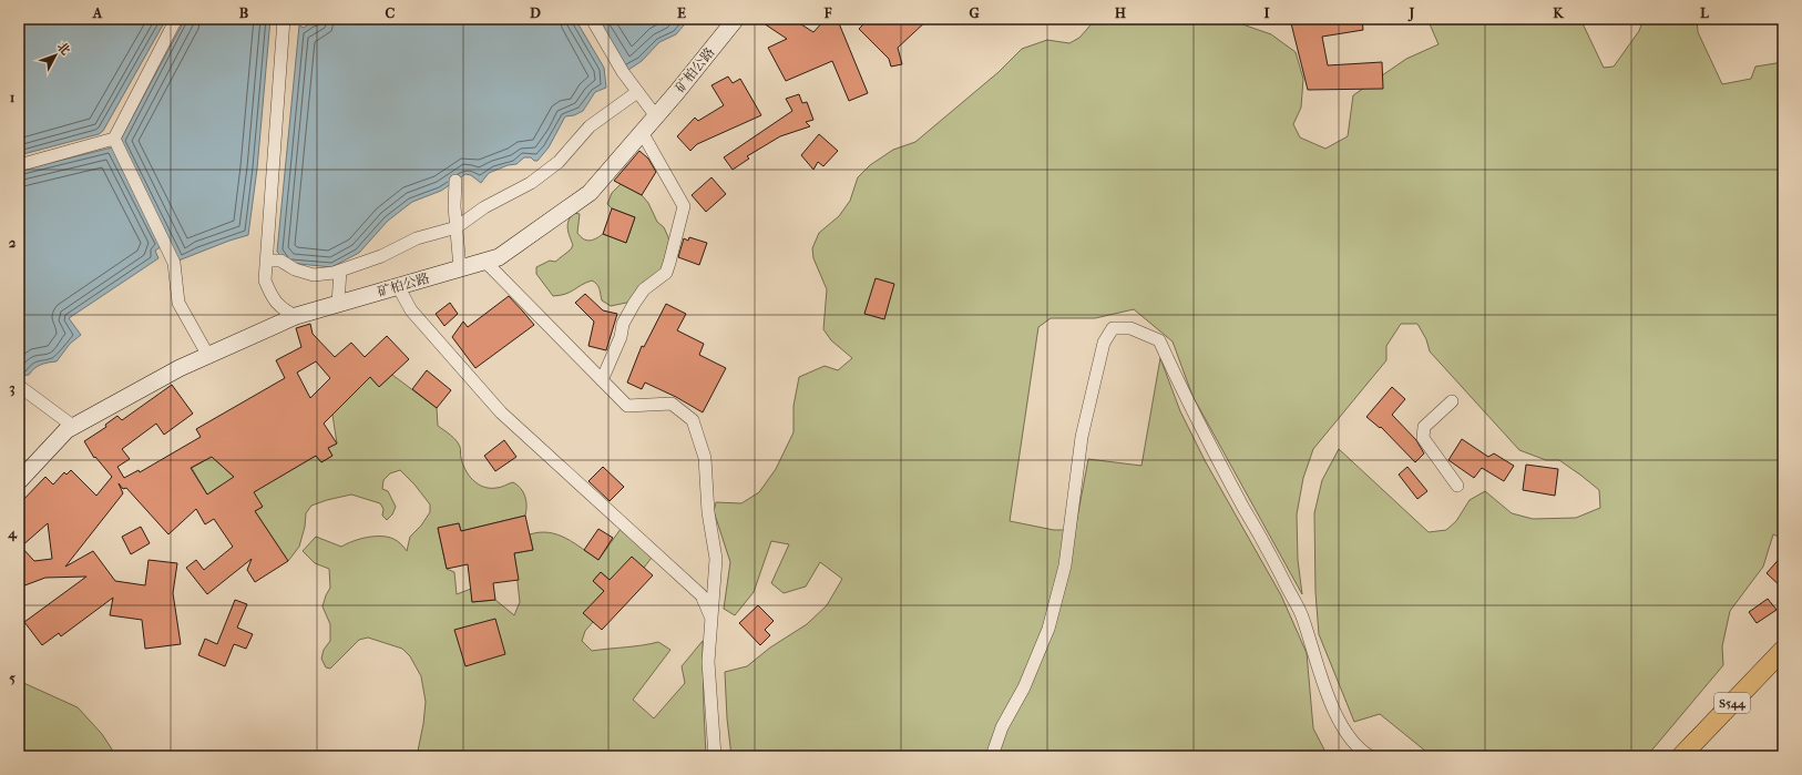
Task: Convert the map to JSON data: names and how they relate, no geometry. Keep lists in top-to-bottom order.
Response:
{
  "streets": {
    "main road": ["S544"],
    "street": ["矿柏公路"]
  },
  "north": "top right",
  "grid": {
    "columns": [
      "A",
      "B",
      "C",
      "D",
      "E",
      "F",
      "G",
      "H",
      "I",
      "J",
      "K",
      "L"
    ],
    "rows": [
      "1",
      "2",
      "3",
      "4",
      "5"
    ]
  }
}
